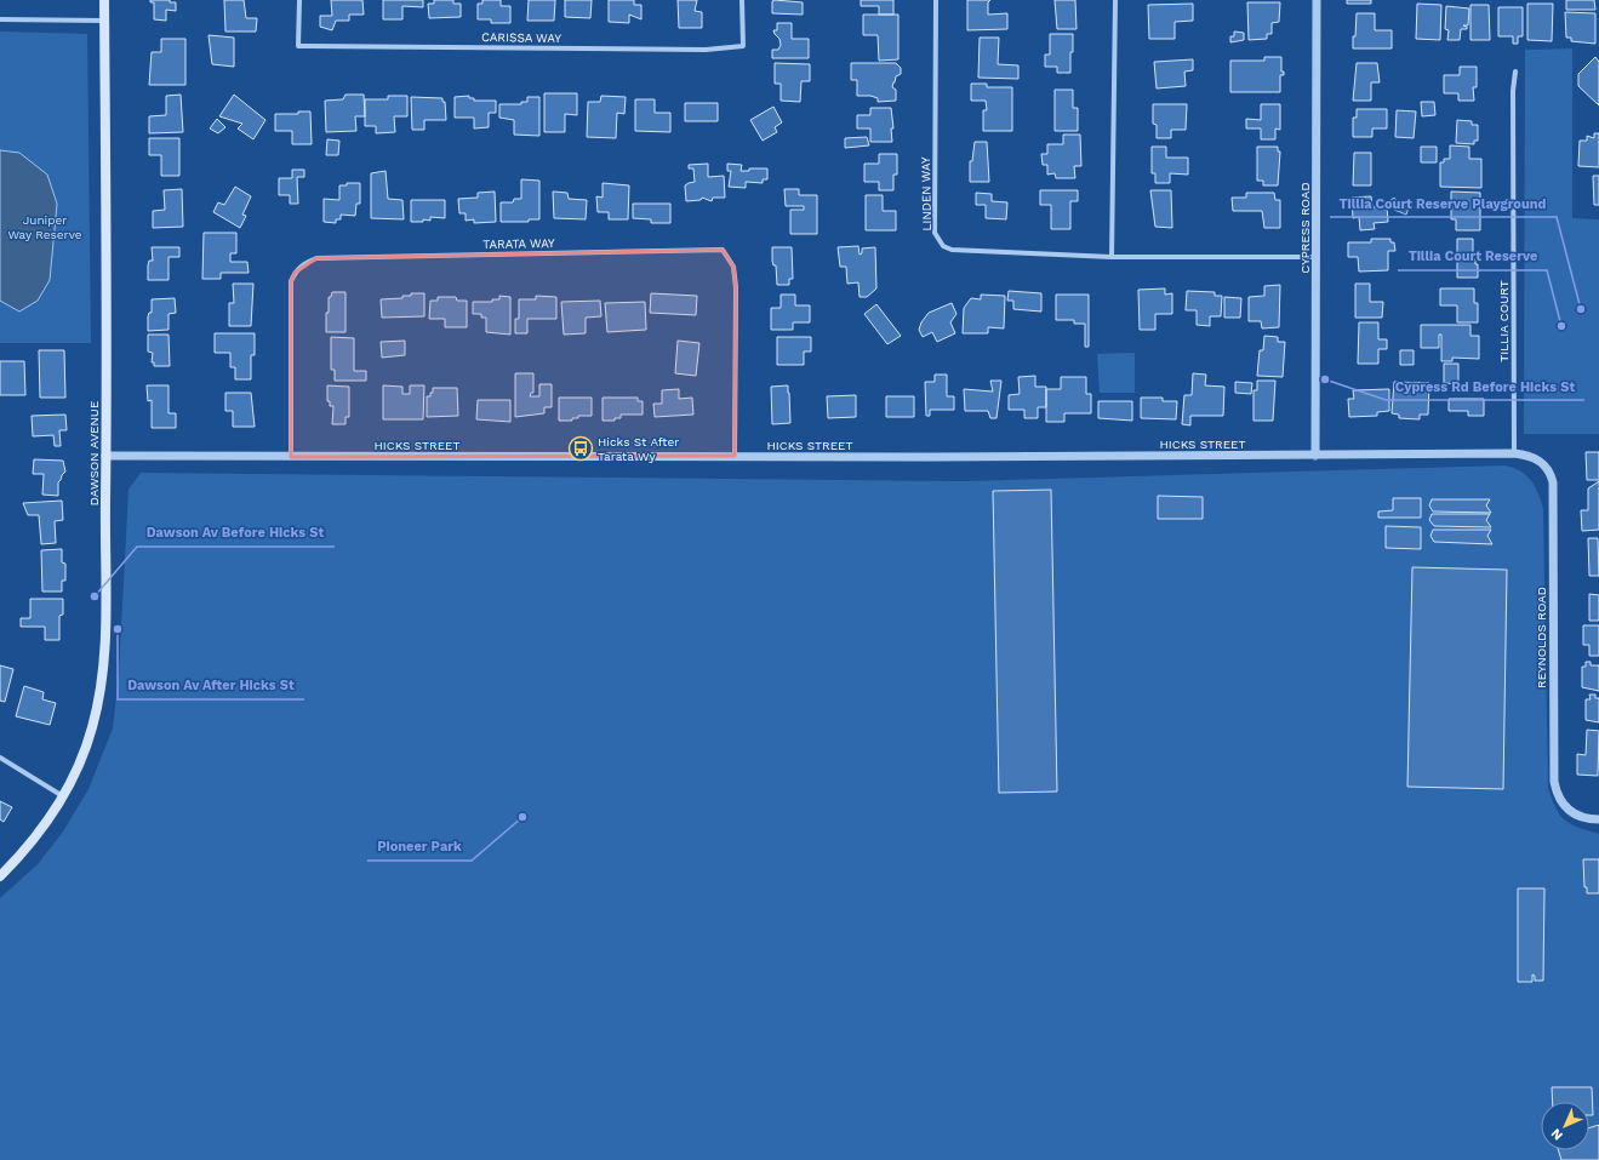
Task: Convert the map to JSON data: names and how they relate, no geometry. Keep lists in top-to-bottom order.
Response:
{
  "streets": {
    "main road": ["DAWSON AVENUE"],
    "street": [
      "CARISSA WAY",
      "LINDEN WAY",
      "CYPRESS ROAD",
      "TARATA WAY",
      "TILLIA COURT",
      "HICKS STREET",
      "REYNOLDS ROAD"
    ]
  },
  "crossings": [
    ["LINDEN WAY", "CYPRESS ROAD"],
    ["CYPRESS ROAD", "HICKS STREET"],
    ["TARATA WAY", "HICKS STREET"],
    ["TILLIA COURT", "HICKS STREET"],
    ["TILLIA COURT", "REYNOLDS ROAD"],
    ["HICKS STREET", "DAWSON AVENUE"],
    ["HICKS STREET", "REYNOLDS ROAD"]
  ],
  "parks": ["Juniper Way Reserve"],
  "places": {
    "other": [
      "Tillia Court Reserve Playground",
      "Tillia Court Reserve",
      "Cypress Rd Before Hicks St",
      "Dawson Av Before Hicks St",
      "Dawson Av After Hicks St",
      "Pioneer Park"
    ],
    "bus stop": ["Hicks St After Tarata Wy"]
  },
  "north": "bottom left"
}
